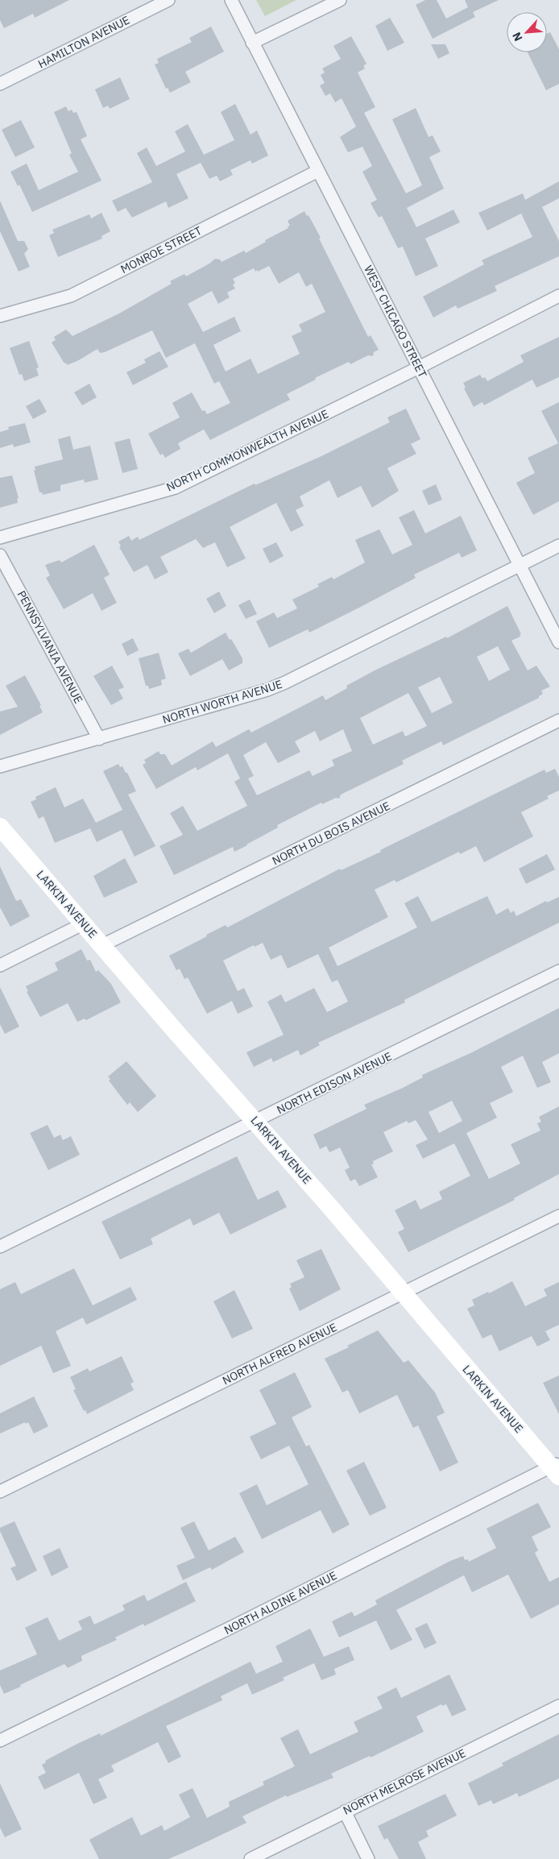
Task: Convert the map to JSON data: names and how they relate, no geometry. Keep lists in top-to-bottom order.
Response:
{
  "streets": {
    "main road": ["LARKIN AVENUE"],
    "street": [
      "HAMILTON AVENUE",
      "MONROE STREET",
      "WEST CHICAGO STREET",
      "NORTH COMMONWEALTH AVENUE",
      "PENNSYLVANIA AVENUE",
      "NORTH WORTH AVENUE",
      "NORTH DU BOIS AVENUE",
      "NORTH EDISON AVENUE",
      "NORTH ALFRED AVENUE",
      "NORTH ALDINE AVENUE",
      "NORTH MELROSE AVENUE"
    ]
  },
  "crossings": [
    ["MONROE STREET", "WEST CHICAGO STREET"],
    ["WEST CHICAGO STREET", "NORTH COMMONWEALTH AVENUE"],
    ["WEST CHICAGO STREET", "NORTH WORTH AVENUE"],
    ["PENNSYLVANIA AVENUE", "NORTH WORTH AVENUE"],
    ["NORTH DU BOIS AVENUE", "LARKIN AVENUE"],
    ["LARKIN AVENUE", "NORTH EDISON AVENUE"],
    ["LARKIN AVENUE", "NORTH ALFRED AVENUE"],
    ["LARKIN AVENUE", "NORTH ALDINE AVENUE"]
  ],
  "north": "bottom left"
}
